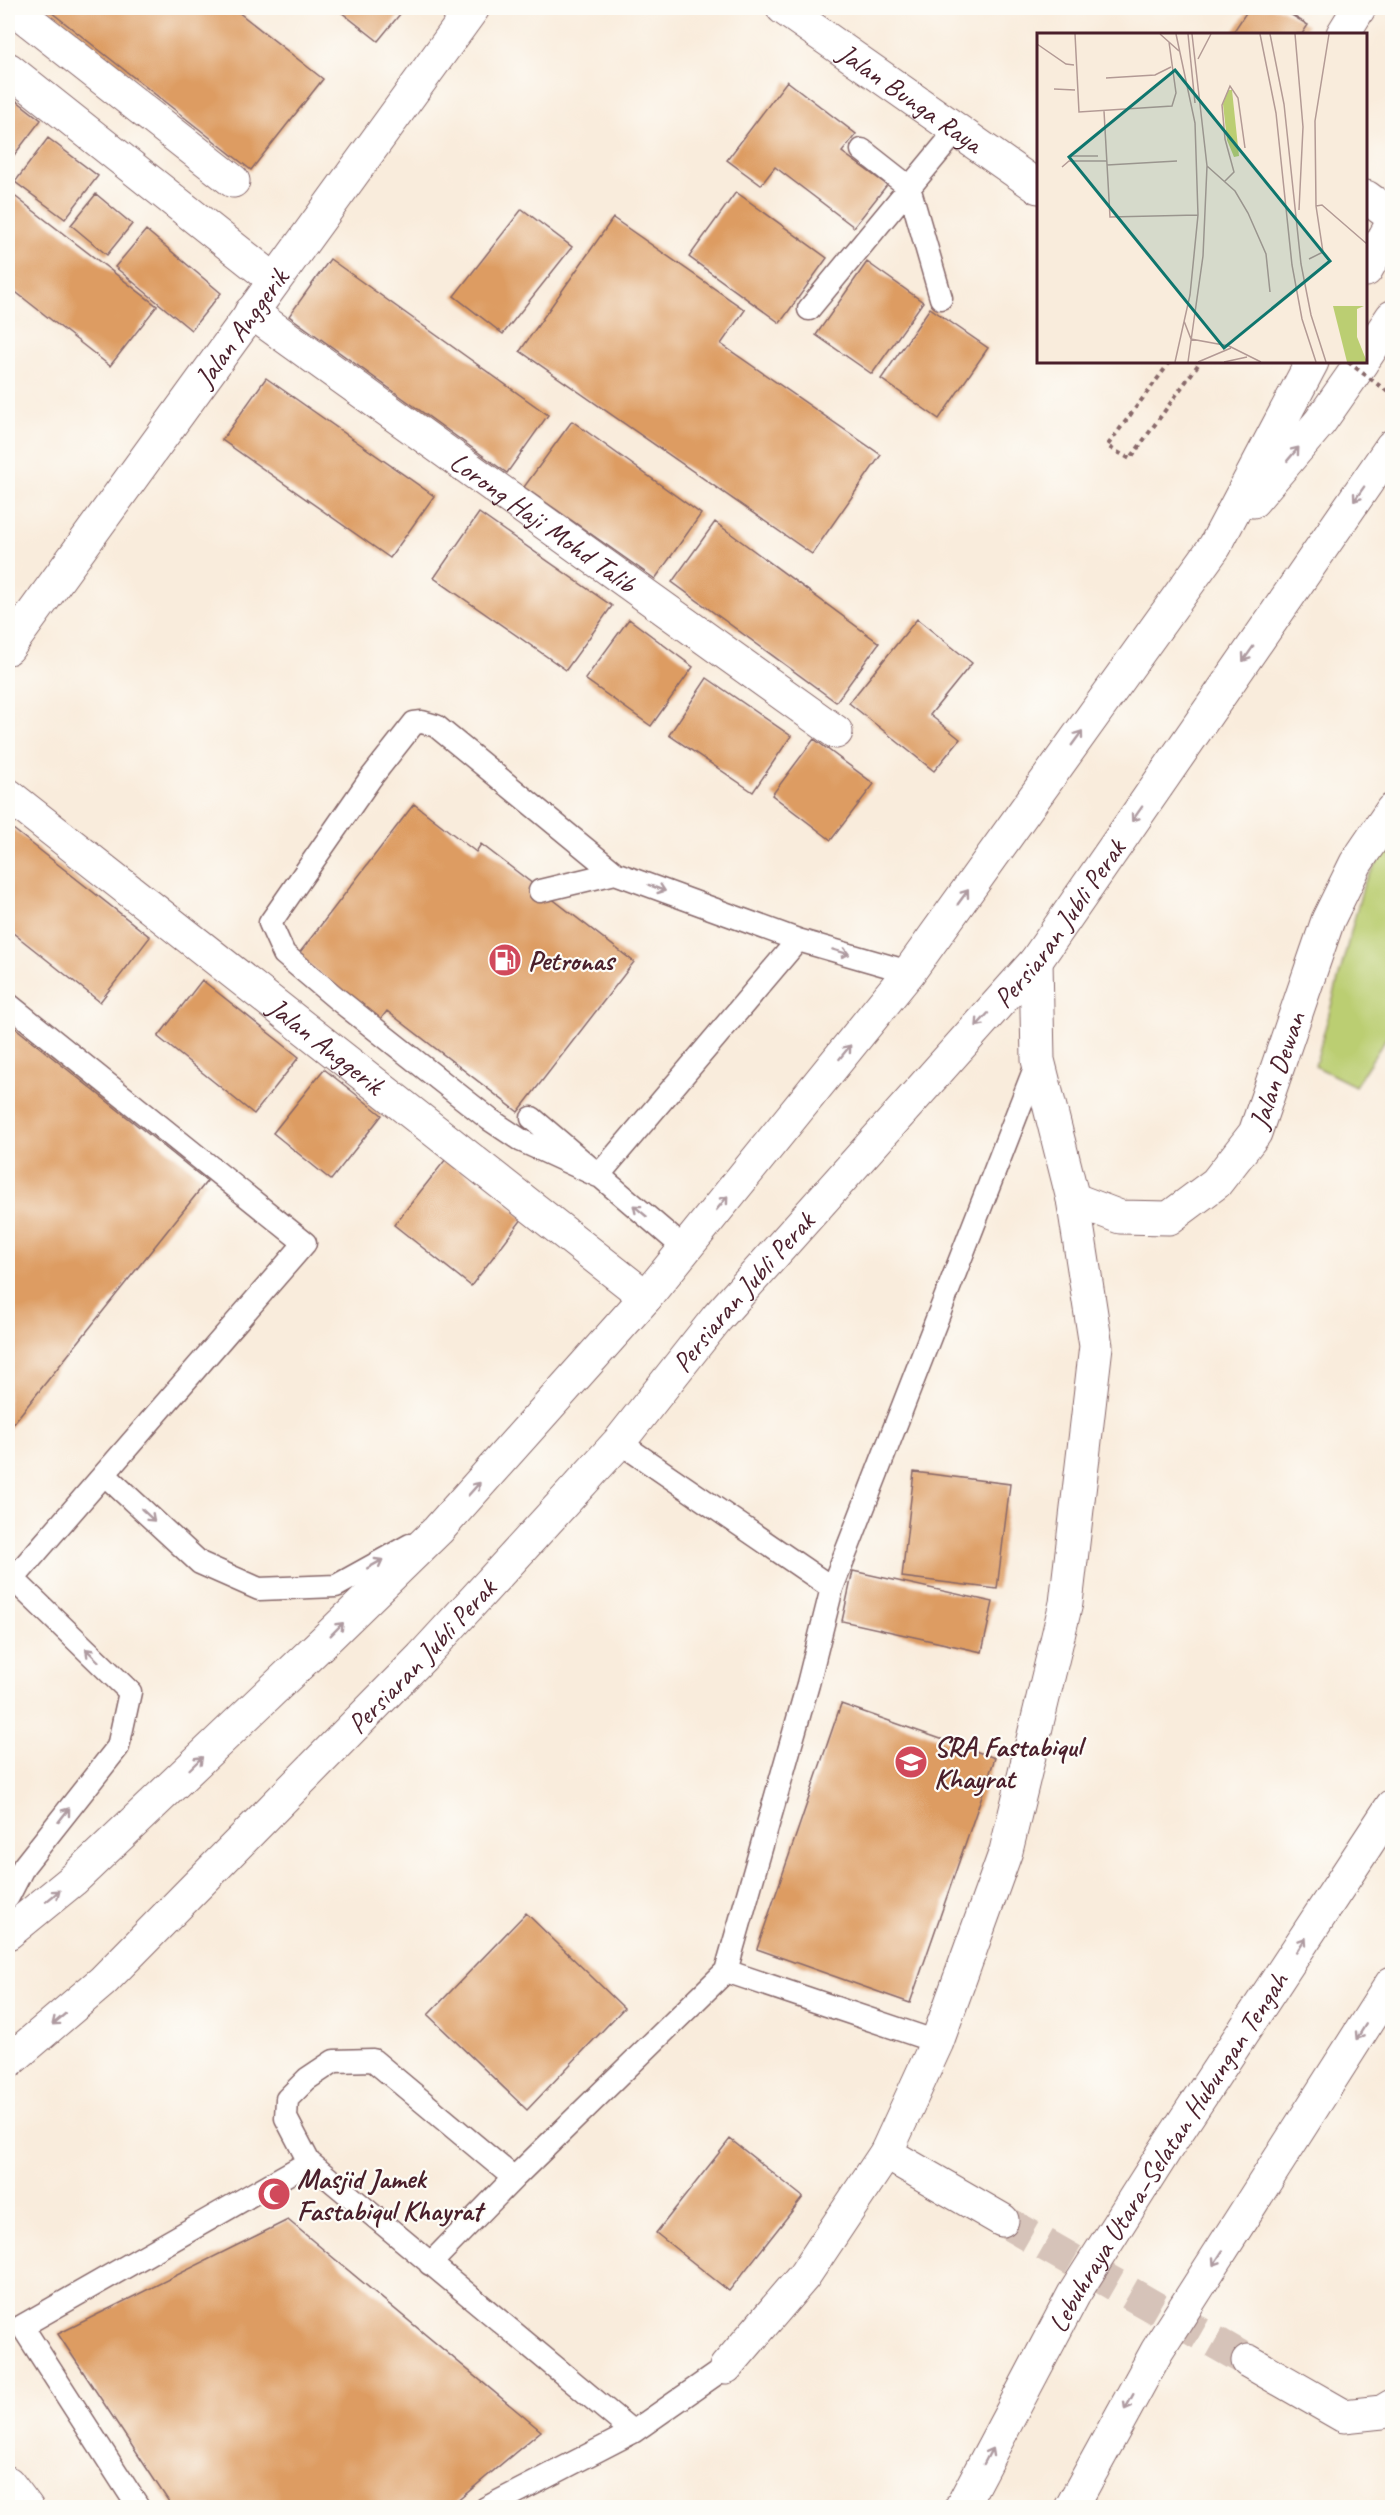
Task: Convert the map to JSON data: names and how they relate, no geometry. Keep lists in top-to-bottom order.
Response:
{
  "streets": {
    "main road": [
      "Jalan Bunga Raya",
      "Jalan Anggerik",
      "Lorong Haji Mohd Talib",
      "Persiaran Jubli Perak",
      "Jalan Dewan",
      "Lebuhraya Utara–Selatan Hubungan Tengah"
    ]
  },
  "crossings": [
    ["Jalan Anggerik", "Lorong Haji Mohd Talib"]
  ],
  "places": {
    "fuel station": ["Petronas"],
    "school or university": ["SRA Fastabiqul Khayrat"],
    "mosque": ["Masjid Jamek Fastabiqul Khayrat"]
  }
}
